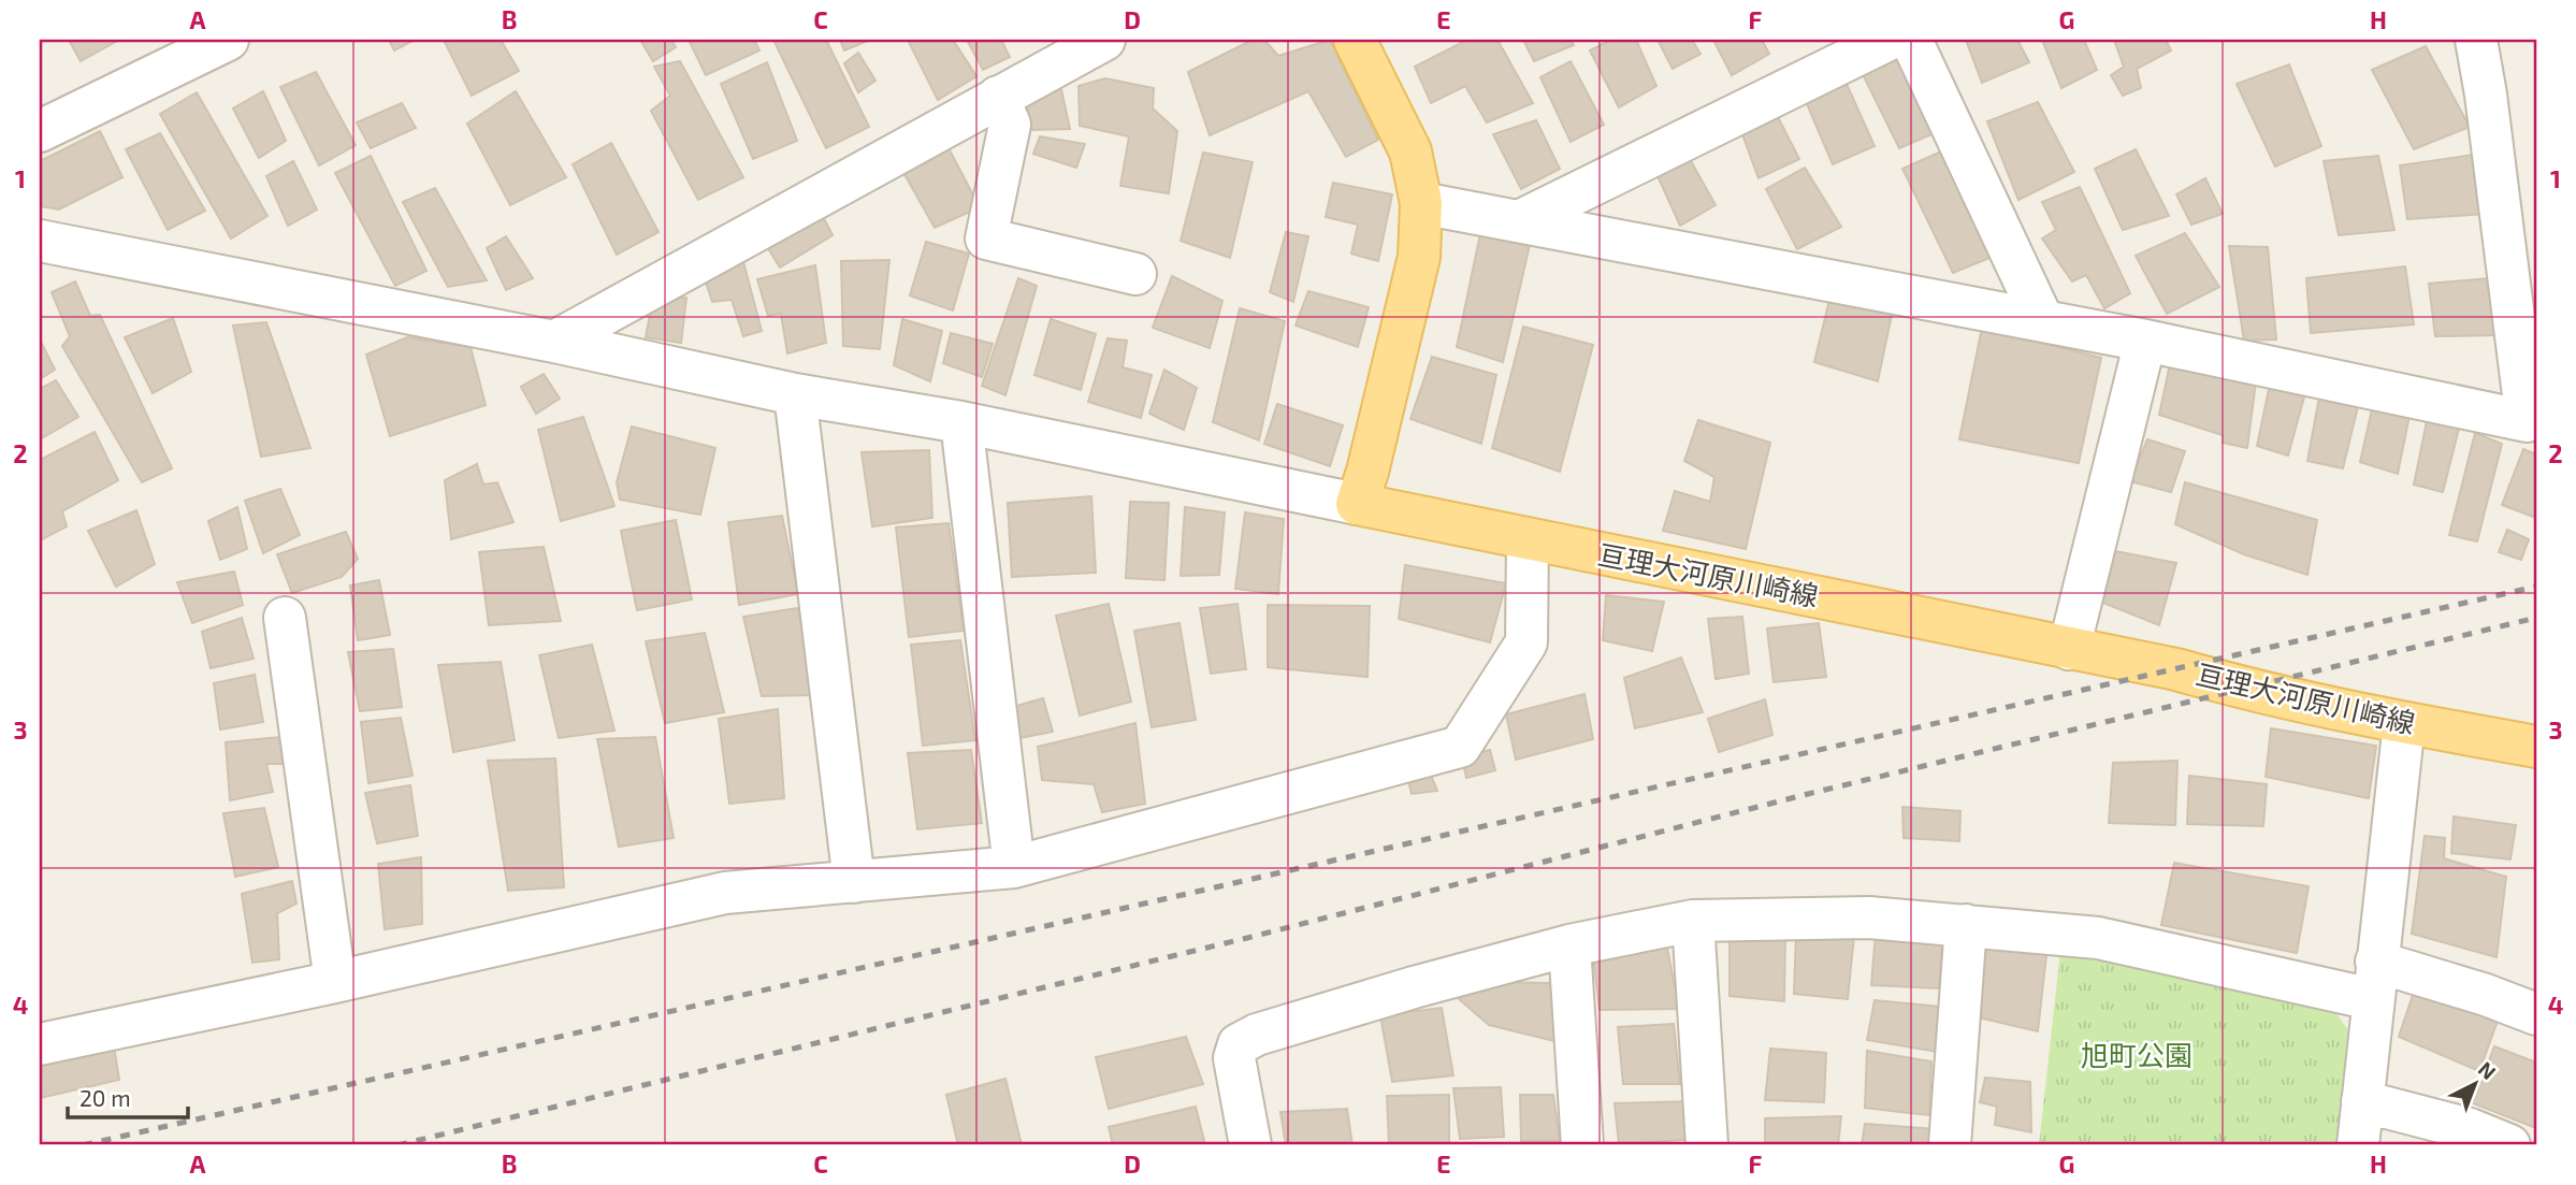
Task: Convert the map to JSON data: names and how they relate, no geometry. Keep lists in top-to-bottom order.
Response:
{
  "streets": {
    "main road": ["亘理大河原川崎線"]
  },
  "parks": ["旭町公園"],
  "scale_bar": "20 m",
  "north": "top right",
  "grid": {
    "columns": [
      "A",
      "B",
      "C",
      "D",
      "E",
      "F",
      "G",
      "H"
    ],
    "rows": [
      "1",
      "2",
      "3",
      "4"
    ]
  }
}
